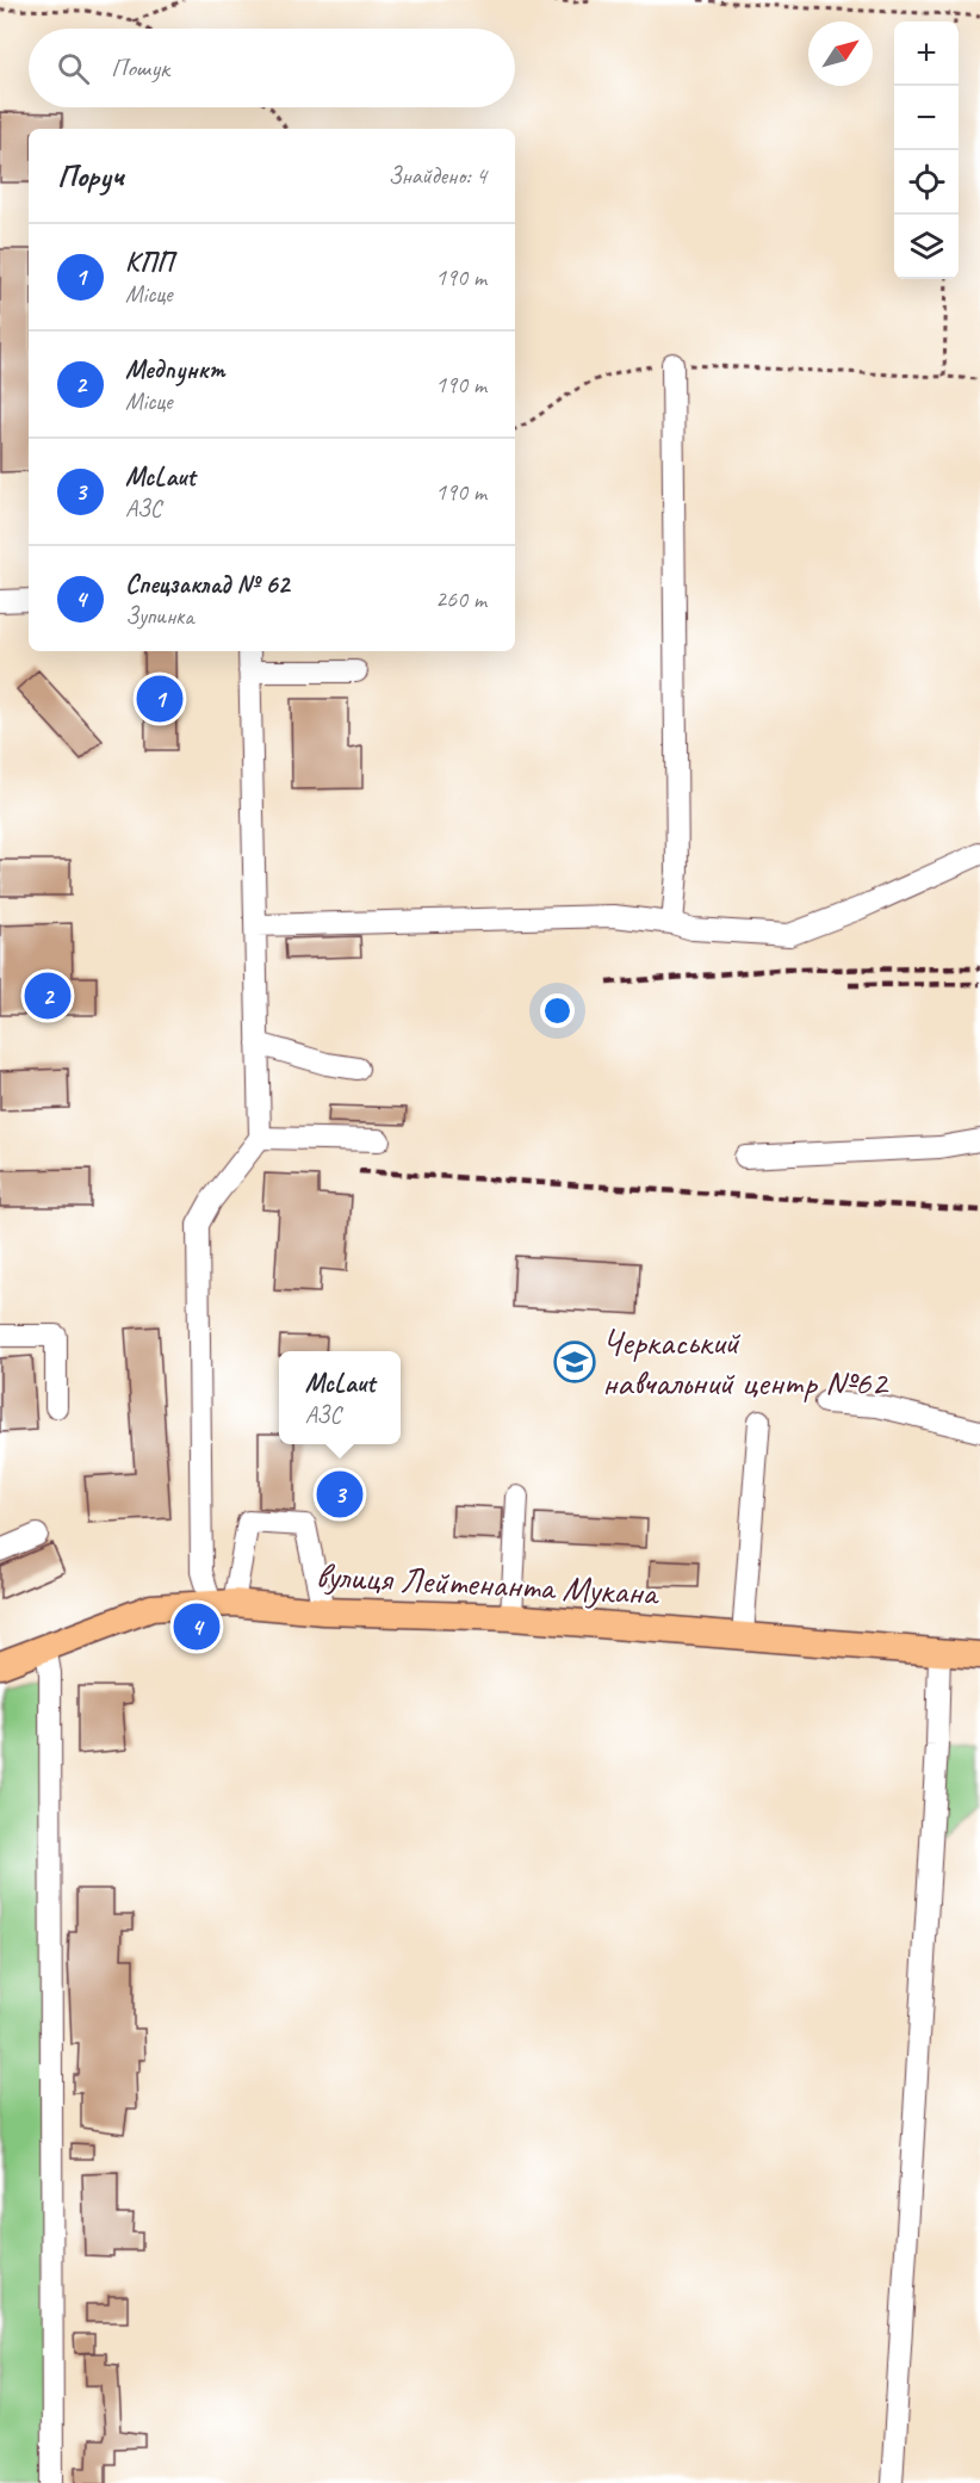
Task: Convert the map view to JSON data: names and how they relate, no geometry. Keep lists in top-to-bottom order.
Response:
{
  "streets": {
    "main road": ["вулиця Лейтенанта Мукана"]
  },
  "places": {
    "school or university": ["Черкаський навчальний центр №62"]
  },
  "north": "top right",
  "page": {
    "map_buttons": ["+", "−"],
    "search": "Пошук",
    "heading": ["Поруч", "Знайдено: 4"],
    "list": [
      {
        "mark": "1",
        "name": "КПП",
        "note": "Місце",
        "value": "190 m"
      },
      {
        "mark": "2",
        "name": "Медпункт",
        "note": "Місце",
        "value": "190 m"
      },
      {
        "mark": "3",
        "name": "McLaut",
        "note": "АЗС",
        "value": "190 m"
      },
      {
        "mark": "4",
        "name": "Спецзаклад № 62",
        "note": "Зупинка",
        "value": "260 m"
      }
    ],
    "pins": [
      "1",
      "2",
      "3",
      "4"
    ],
    "popup": ["McLaut", "АЗС"]
  }
}
